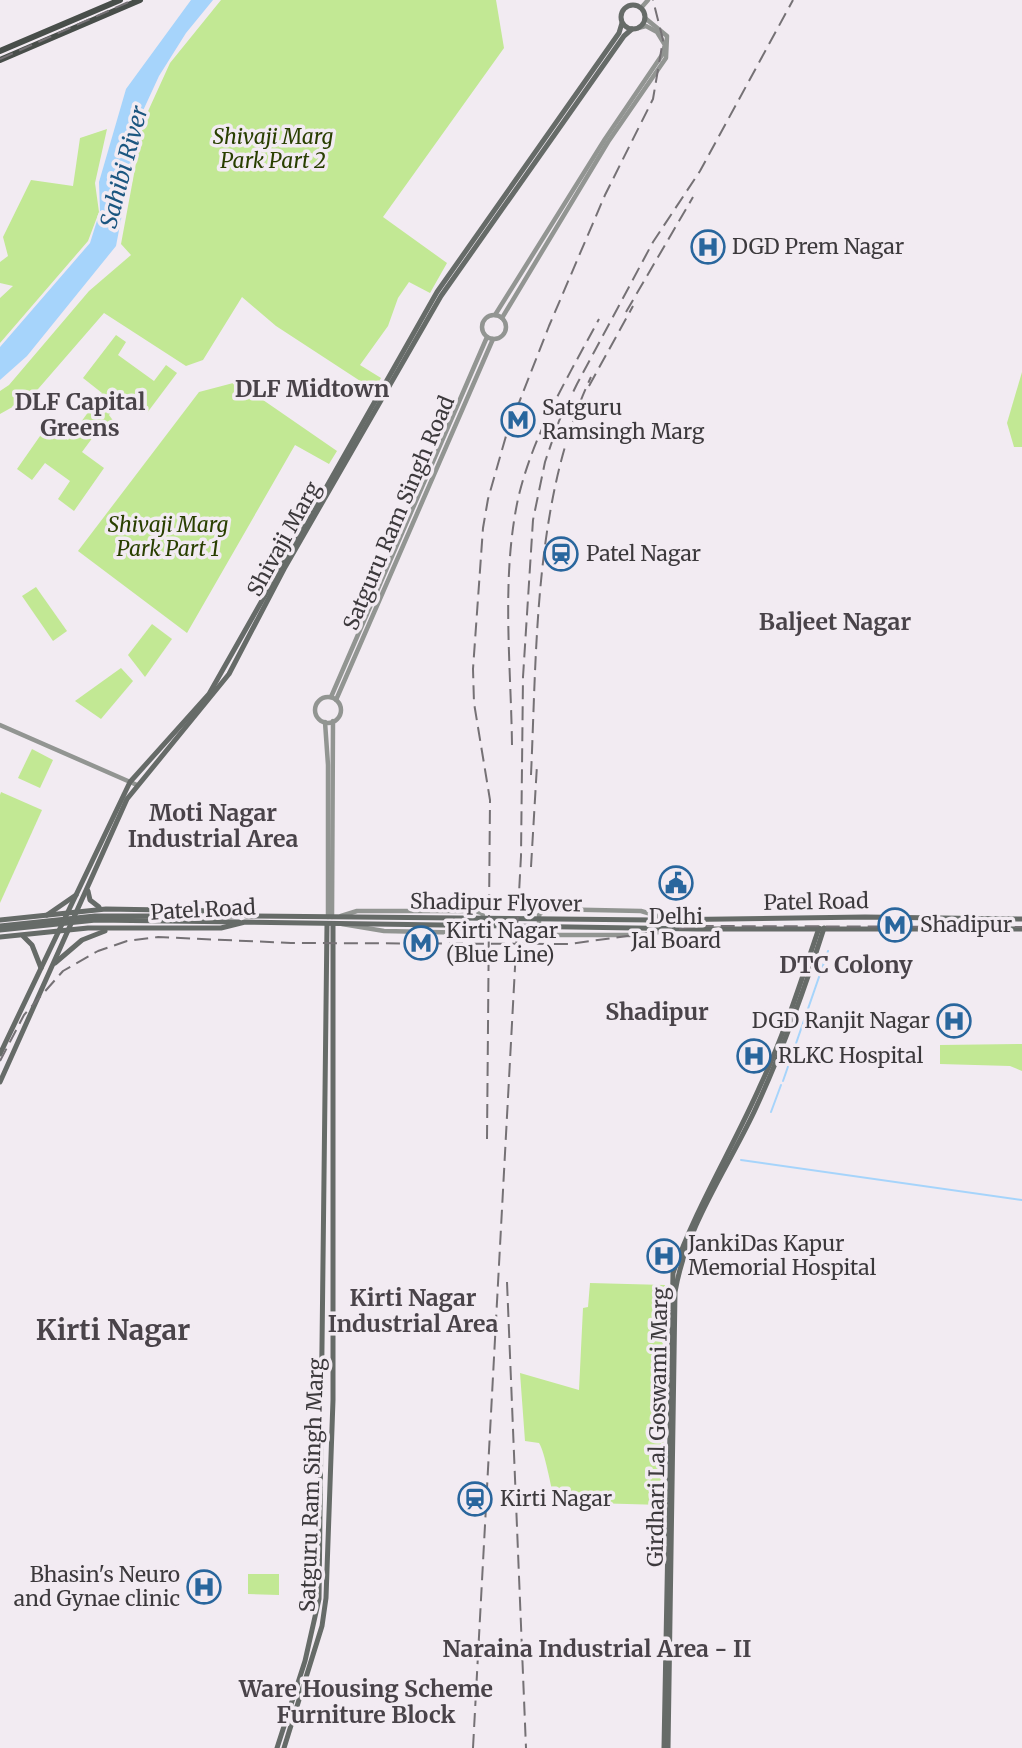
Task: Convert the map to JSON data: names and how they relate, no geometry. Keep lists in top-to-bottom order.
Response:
{
  "streets": {
    "main road": [
      "Shivaji Marg",
      "Patel Road",
      "Shadipur Flyover",
      "Girdhari Lal Goswami Marg",
      "Satguru Ram Singh Marg"
    ],
    "street": ["Satguru Ram Singh Road"]
  },
  "crossings": [
    ["Shivaji Marg", "Patel Road"],
    ["Patel Road", "Shadipur Flyover"],
    ["Patel Road", "Girdhari Lal Goswami Marg"],
    ["Patel Road", "Satguru Ram Singh Marg"]
  ],
  "districts": [
    "DLF Midtown",
    "DLF Capital Greens",
    "Baljeet Nagar",
    "Moti Nagar Industrial Area",
    "DTC Colony",
    "Shadipur",
    "Kirti Nagar Industrial Area",
    "Kirti Nagar",
    "Naraina Industrial Area - II",
    "Ware Housing Scheme Furniture Block"
  ],
  "water": ["Sahibi River"],
  "parks": ["Shivaji Marg Park Part 2", "Shivaji Marg Park Part 1"],
  "places": {
    "hospital": [
      "DGD Prem Nagar",
      "DGD Ranjit Nagar",
      "RLKC Hospital",
      "JankiDas Kapur Memorial Hospital",
      "Bhasin's Neuro and Gynae clinic"
    ],
    "metro station": ["Satguru Ramsingh Marg", "Shadipur", "Kirti Nagar (Blue Line)"],
    "station": ["Patel Nagar", "Kirti Nagar"],
    "public building": ["Delhi Jal Board"]
  }
}
